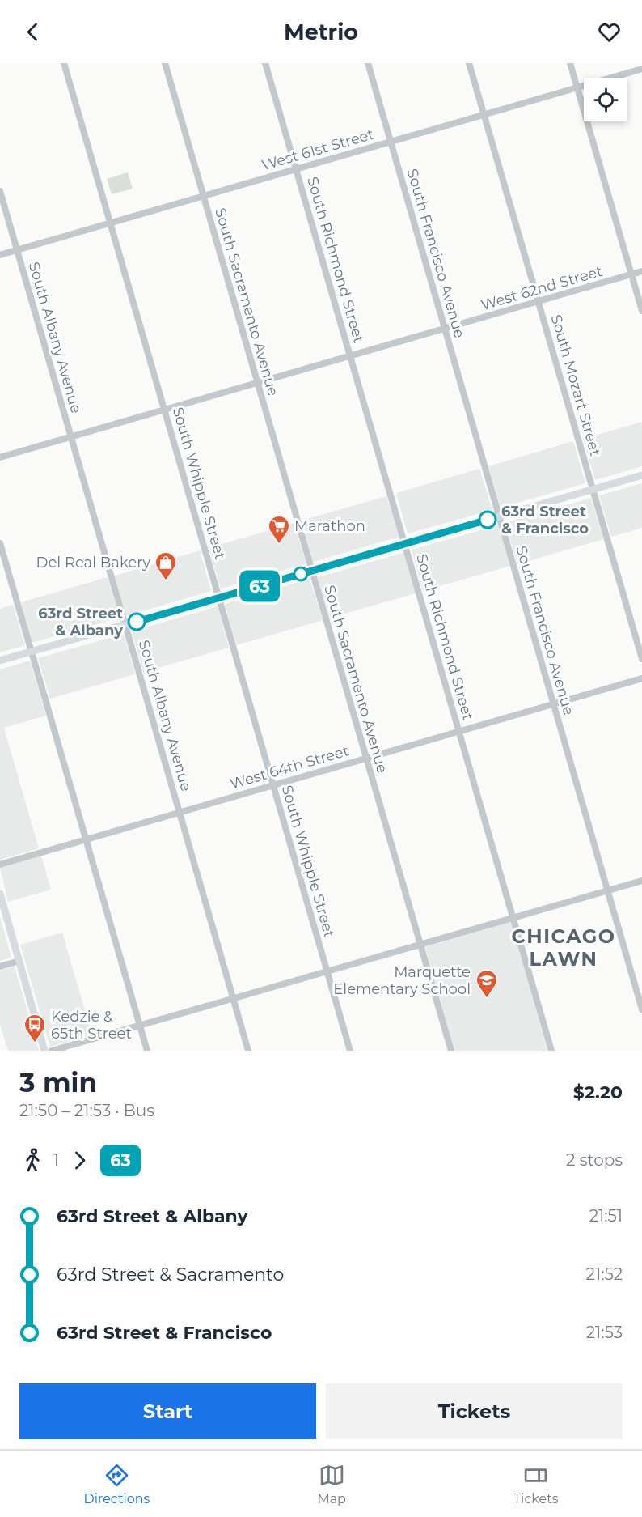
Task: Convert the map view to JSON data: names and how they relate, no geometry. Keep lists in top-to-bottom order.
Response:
{
  "streets": {
    "street": [
      "West 61st Street",
      "South Francisco Avenue",
      "South Richmond Street",
      "West 62nd Street",
      "South Sacramento Avenue",
      "South Albany Avenue",
      "South Mozart Street",
      "South Whipple Street",
      "West 64th Street"
    ]
  },
  "crossings": [
    ["West 61st Street", "South Francisco Avenue"],
    ["West 61st Street", "South Richmond Street"],
    ["West 61st Street", "South Sacramento Avenue"],
    ["West 61st Street", "South Albany Avenue"],
    ["West 61st Street", "South Mozart Street"],
    ["West 61st Street", "South Whipple Street"],
    ["South Francisco Avenue", "West 62nd Street"],
    ["South Francisco Avenue", "West 64th Street"],
    ["South Richmond Street", "West 62nd Street"],
    ["South Richmond Street", "West 64th Street"],
    ["West 62nd Street", "South Sacramento Avenue"],
    ["West 62nd Street", "South Albany Avenue"],
    ["West 62nd Street", "South Mozart Street"],
    ["West 62nd Street", "South Whipple Street"],
    ["South Sacramento Avenue", "West 64th Street"],
    ["South Albany Avenue", "West 64th Street"],
    ["South Whipple Street", "West 64th Street"]
  ],
  "districts": ["CHICAGO LAWN"],
  "places": {
    "other": ["63rd Street & Francisco", "63rd Street & Albany"],
    "supermarket": ["Marathon"],
    "shop": ["Del Real Bakery"],
    "school or university": ["Marquette Elementary School"],
    "bus stop": ["Kedzie & 65th Street"]
  },
  "lines": ["bus line 63"],
  "page": {
    "header": "Metrio",
    "on_map": "63",
    "heading": ["3 min", "21:50 – 21:53 · Bus", "$2.20"],
    "legs": ["1", "63", "2 stops"],
    "list": [
      {
        "name": "63rd Street & Albany",
        "value": "21:51"
      },
      {
        "name": "63rd Street & Sacramento",
        "value": "21:52"
      },
      {
        "name": "63rd Street & Francisco",
        "value": "21:53"
      }
    ],
    "buttons": ["Start", "Tickets"],
    "tabs": ["Directions", "Map", "Tickets"]
  }
}
